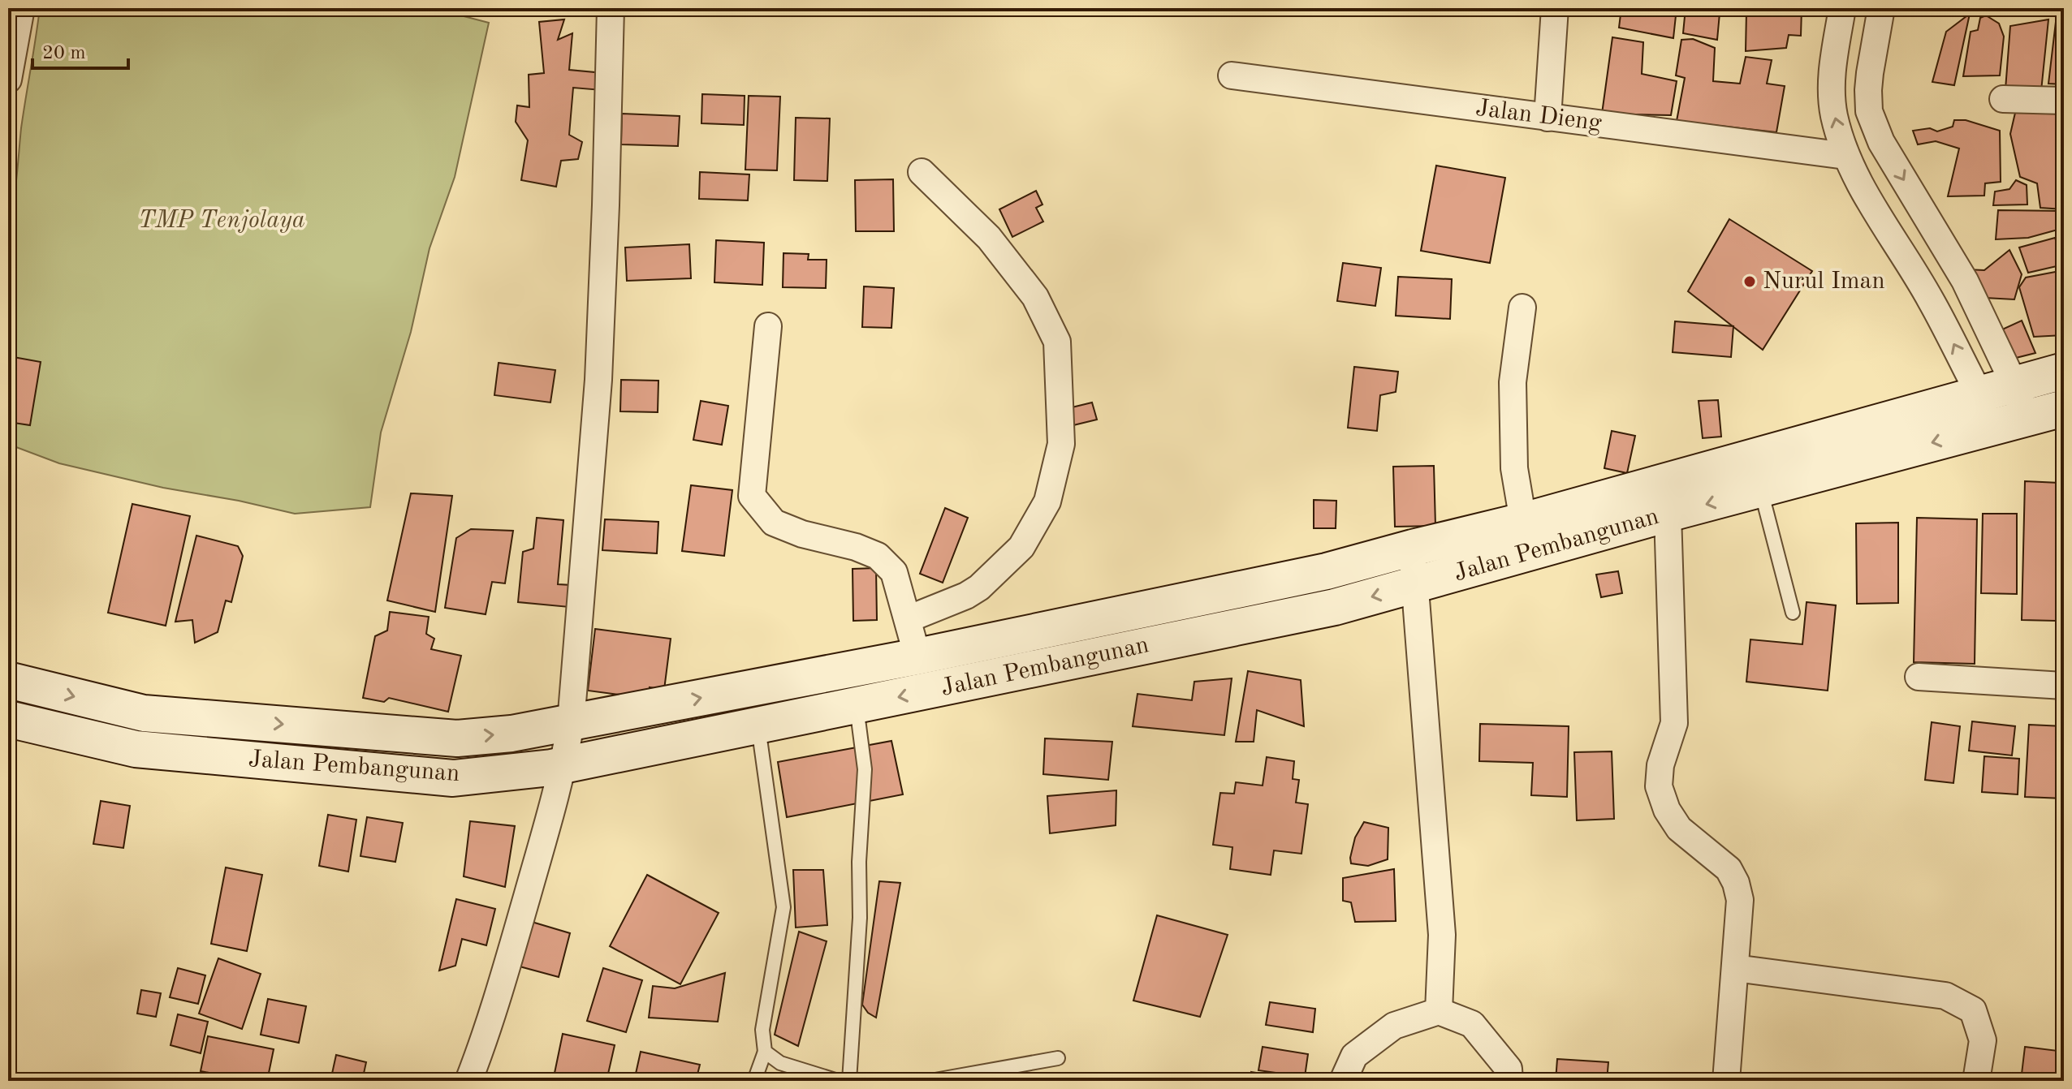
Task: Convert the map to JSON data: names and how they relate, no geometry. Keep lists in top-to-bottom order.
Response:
{
  "streets": {
    "main road": ["Jalan Pembangunan"],
    "street": ["Jalan Dieng"]
  },
  "parks": ["TMP Tenjolaya"],
  "places": ["Nurul Iman"],
  "scale_bar": "20 m"
}
